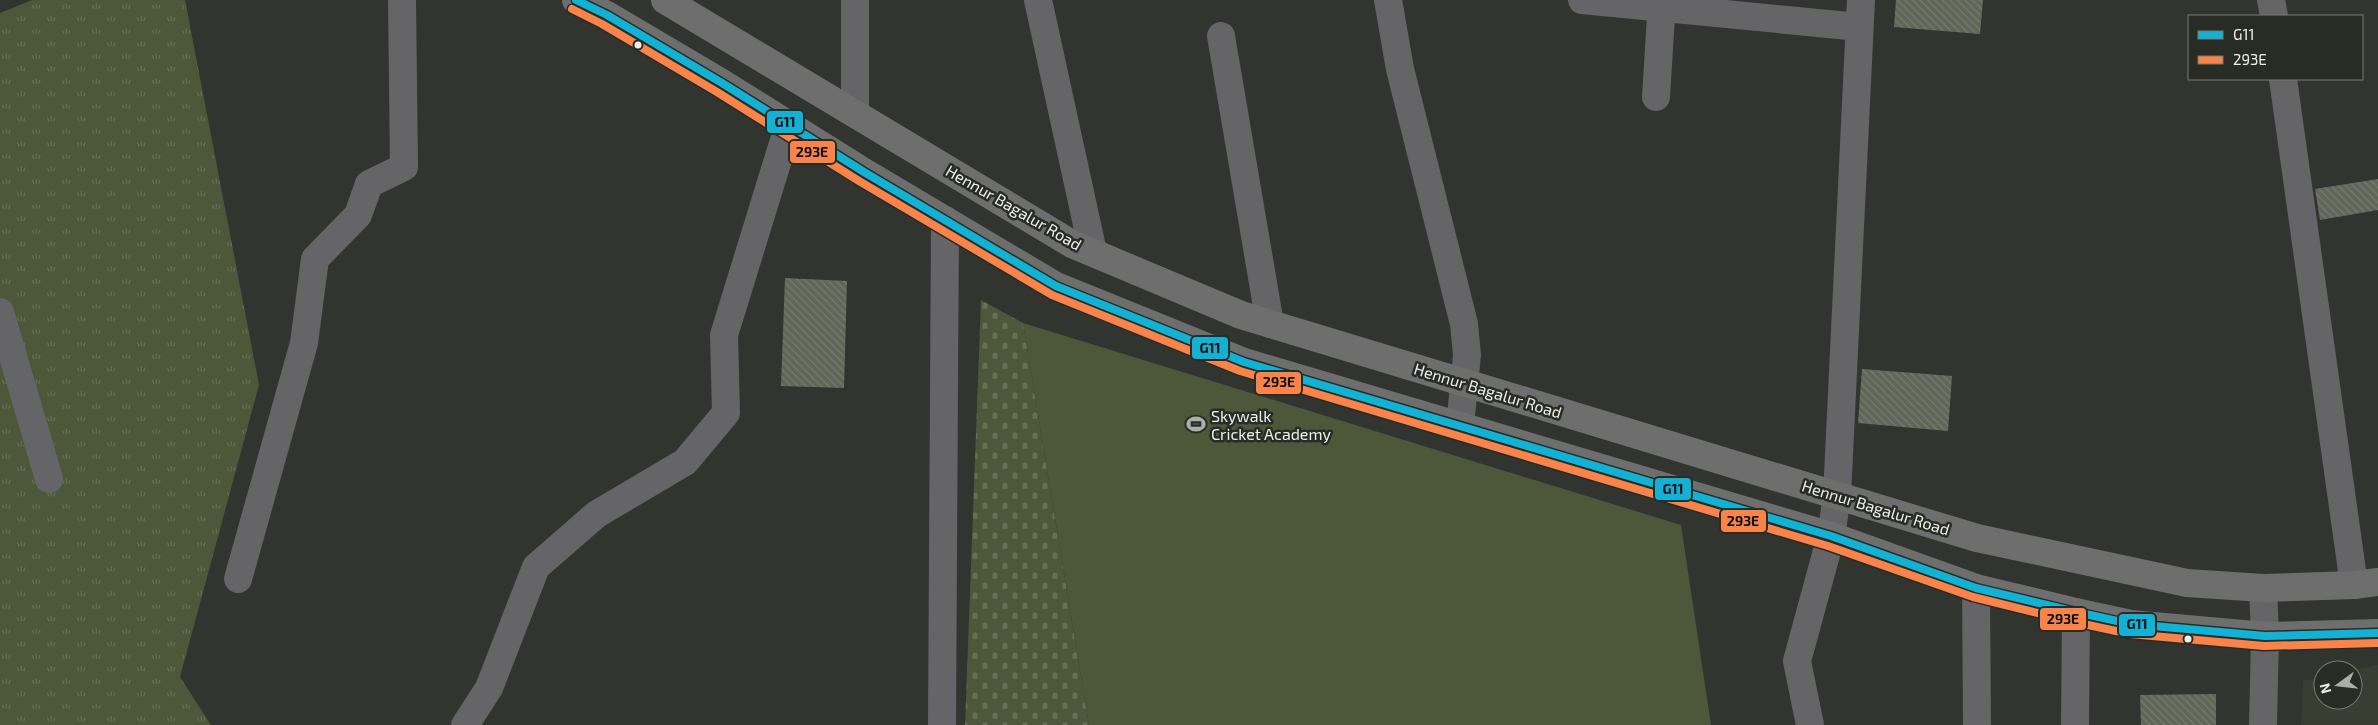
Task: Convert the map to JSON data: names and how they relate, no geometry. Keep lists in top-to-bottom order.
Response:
{
  "streets": {
    "main road": ["Hennur Bagalur Road"]
  },
  "places": {
    "sports": ["Skywalk Cricket Academy"]
  },
  "lines": ["transit line G11", "transit line 293E"],
  "legend": ["G11", "293E"],
  "north": "left"
}
